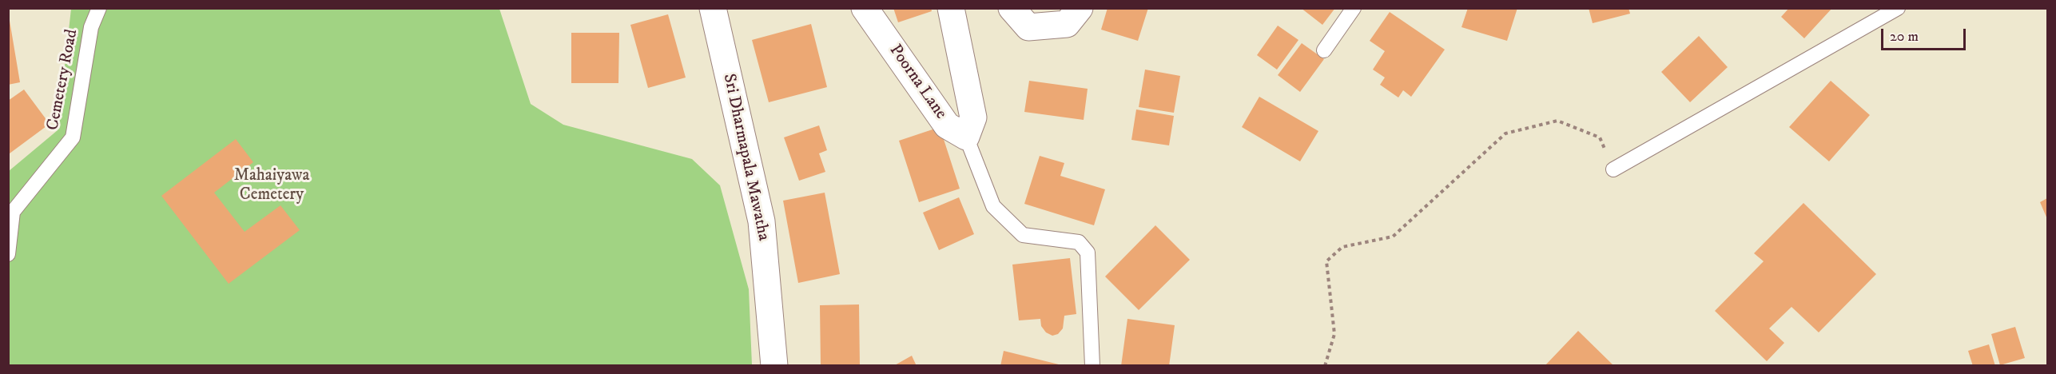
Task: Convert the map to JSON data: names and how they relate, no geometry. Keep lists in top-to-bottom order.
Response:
{
  "streets": {
    "street": ["Poorna Lane", "Sri Dharmapala Mawatha"],
    "lane": ["Cemetery Road"]
  },
  "parks": ["Mahaiyawa Cemetery"],
  "scale_bar": "20 m"
}
